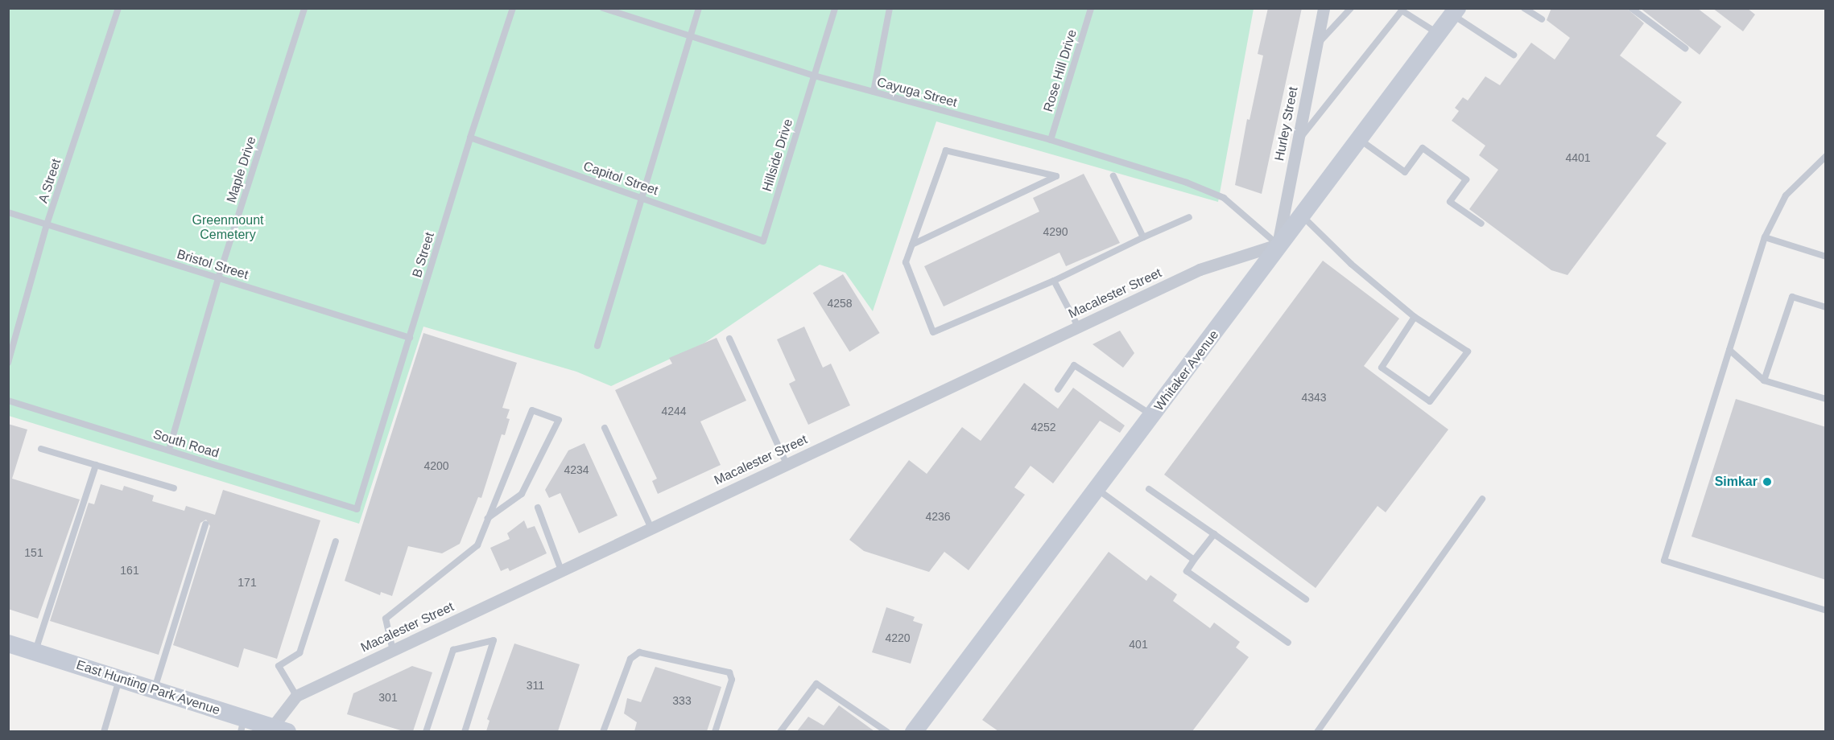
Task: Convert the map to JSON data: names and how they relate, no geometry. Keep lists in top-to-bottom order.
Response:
{
  "streets": {
    "main road": ["Whitaker Avenue", "East Hunting Park Avenue"],
    "street": ["Hurley Street", "Macalester Street"],
    "lane": [
      "Rose Hill Drive",
      "Cayuga Street",
      "Hillside Drive",
      "Maple Drive",
      "Capitol Street",
      "A Street",
      "B Street",
      "Bristol Street",
      "South Road"
    ]
  },
  "crossings": [
    ["Rose Hill Drive", "Cayuga Street"],
    ["Cayuga Street", "Hurley Street"],
    ["Cayuga Street", "Hillside Drive"],
    ["Cayuga Street", "Macalester Street"],
    ["Cayuga Street", "Whitaker Avenue"],
    ["Hurley Street", "Macalester Street"],
    ["Hurley Street", "Whitaker Avenue"],
    ["Hillside Drive", "Capitol Street"],
    ["Maple Drive", "Bristol Street"],
    ["Maple Drive", "South Road"],
    ["Capitol Street", "B Street"],
    ["A Street", "Bristol Street"],
    ["B Street", "Bristol Street"],
    ["B Street", "South Road"],
    ["Macalester Street", "Whitaker Avenue"],
    ["Macalester Street", "East Hunting Park Avenue"]
  ],
  "parks": ["Greenmount Cemetery"],
  "places": ["Simkar"],
  "house_numbers": [
    "4401",
    "4290",
    "4258",
    "4343",
    "4244",
    "4252",
    "4200",
    "4234",
    "4236",
    "151",
    "161",
    "171",
    "4220",
    "401",
    "311",
    "301",
    "333"
  ]
}
